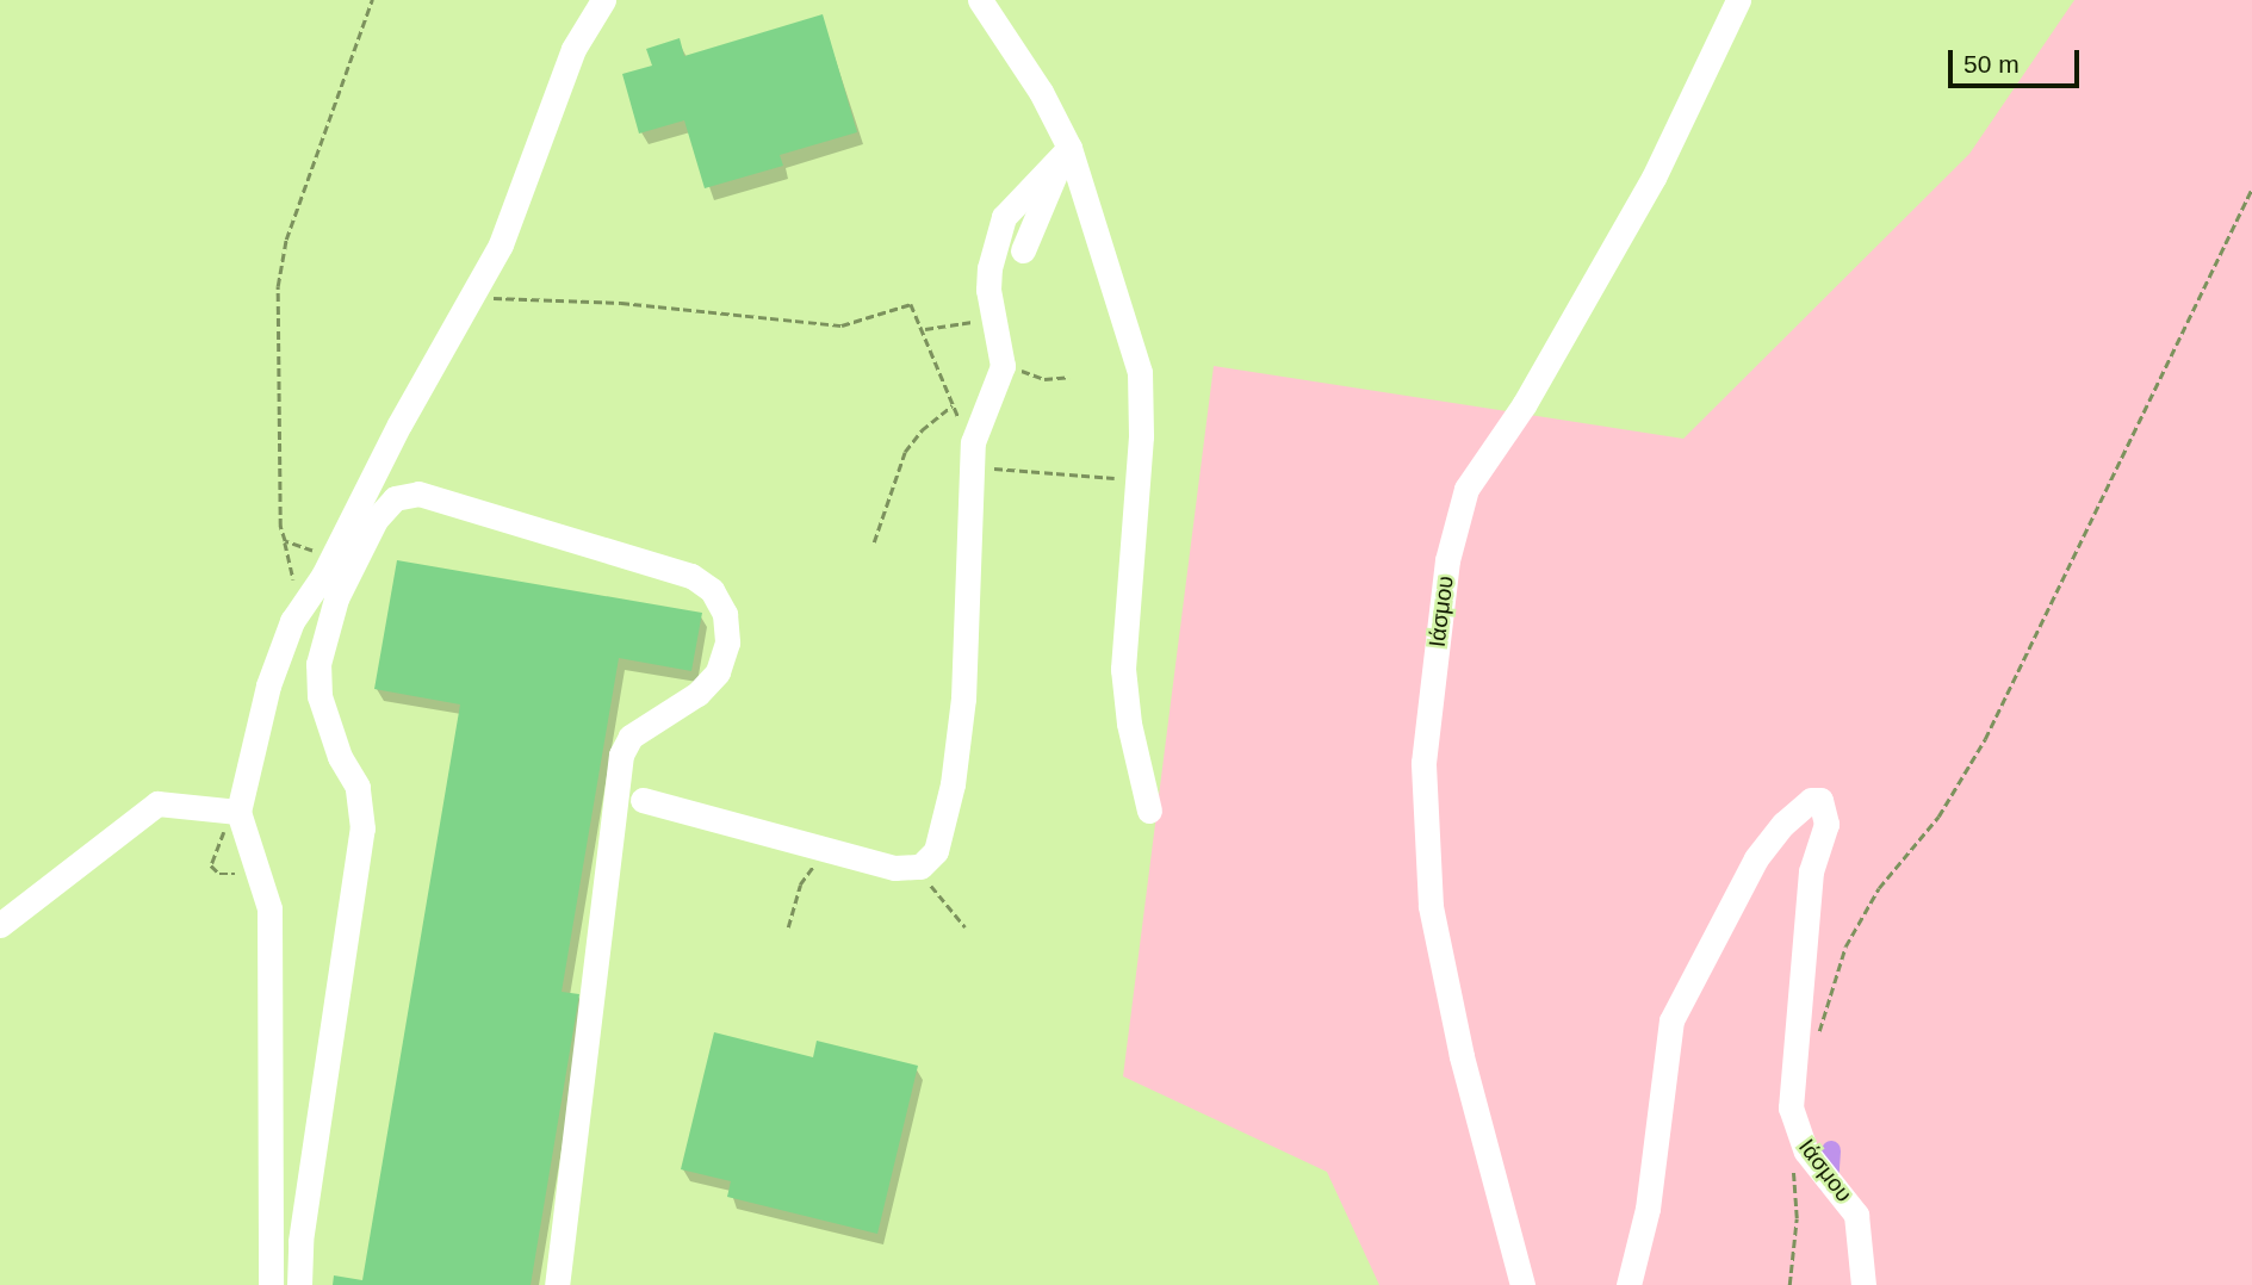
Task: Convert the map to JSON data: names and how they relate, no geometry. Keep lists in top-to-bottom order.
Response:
{
  "streets": {
    "street": ["Ιάσμου"]
  },
  "scale_bar": "50 m"
}
